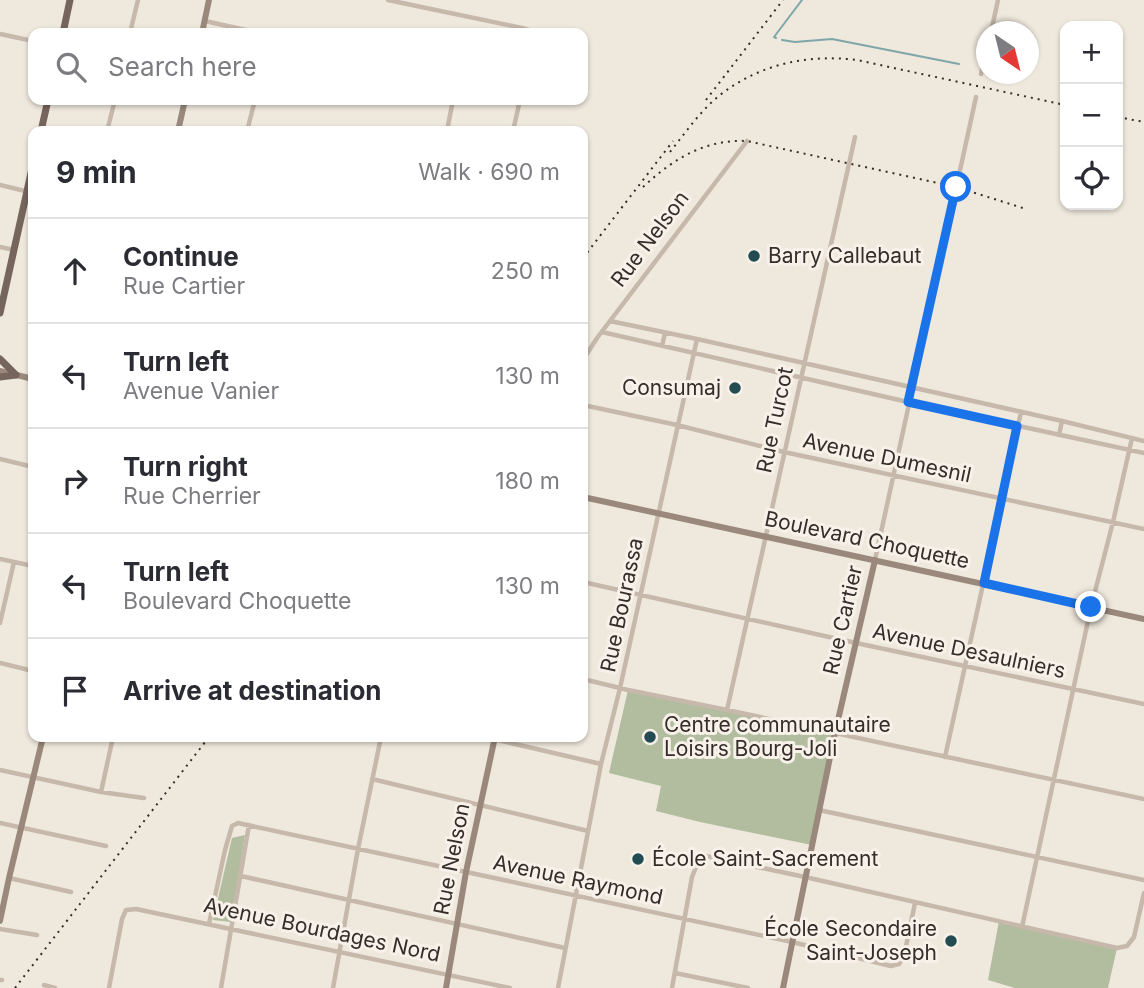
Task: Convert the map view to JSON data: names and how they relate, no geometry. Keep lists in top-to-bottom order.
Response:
{
  "streets": {
    "street": [
      "Rue Nelson",
      "Rue Turcot",
      "Avenue Dumesnil",
      "Boulevard Choquette",
      "Rue Bourassa",
      "Rue Cartier",
      "Avenue Desaulniers",
      "Avenue Raymond",
      "Avenue Bourdages Nord"
    ]
  },
  "crossings": [
    ["Rue Nelson", "Avenue Raymond"],
    ["Rue Nelson", "Avenue Bourdages Nord"],
    ["Rue Turcot", "Avenue Dumesnil"],
    ["Rue Turcot", "Boulevard Choquette"],
    ["Rue Turcot", "Avenue Desaulniers"],
    ["Avenue Dumesnil", "Rue Bourassa"],
    ["Avenue Dumesnil", "Rue Cartier"],
    ["Boulevard Choquette", "Rue Bourassa"],
    ["Boulevard Choquette", "Rue Cartier"],
    ["Rue Bourassa", "Avenue Desaulniers"],
    ["Rue Bourassa", "Avenue Raymond"],
    ["Rue Cartier", "Avenue Desaulniers"],
    ["Rue Cartier", "Avenue Raymond"]
  ],
  "places": [
    "Barry Callebaut",
    "Consumaj",
    "Centre communautaire Loisirs Bourg-Joli",
    "École Saint-Sacrement",
    "École Secondaire Saint-Joseph"
  ],
  "north": "bottom right",
  "page": {
    "map_buttons": ["+", "−"],
    "search": "Search here",
    "heading": ["9 min", "Walk · 690 m"],
    "list": [
      ["Continue", "Rue Cartier", "250 m"],
      ["Turn left", "Avenue Vanier", "130 m"],
      ["Turn right", "Rue Cherrier", "180 m"],
      ["Turn left", "Boulevard Choquette", "130 m"],
      "Arrive at destination"
    ]
  }
}
